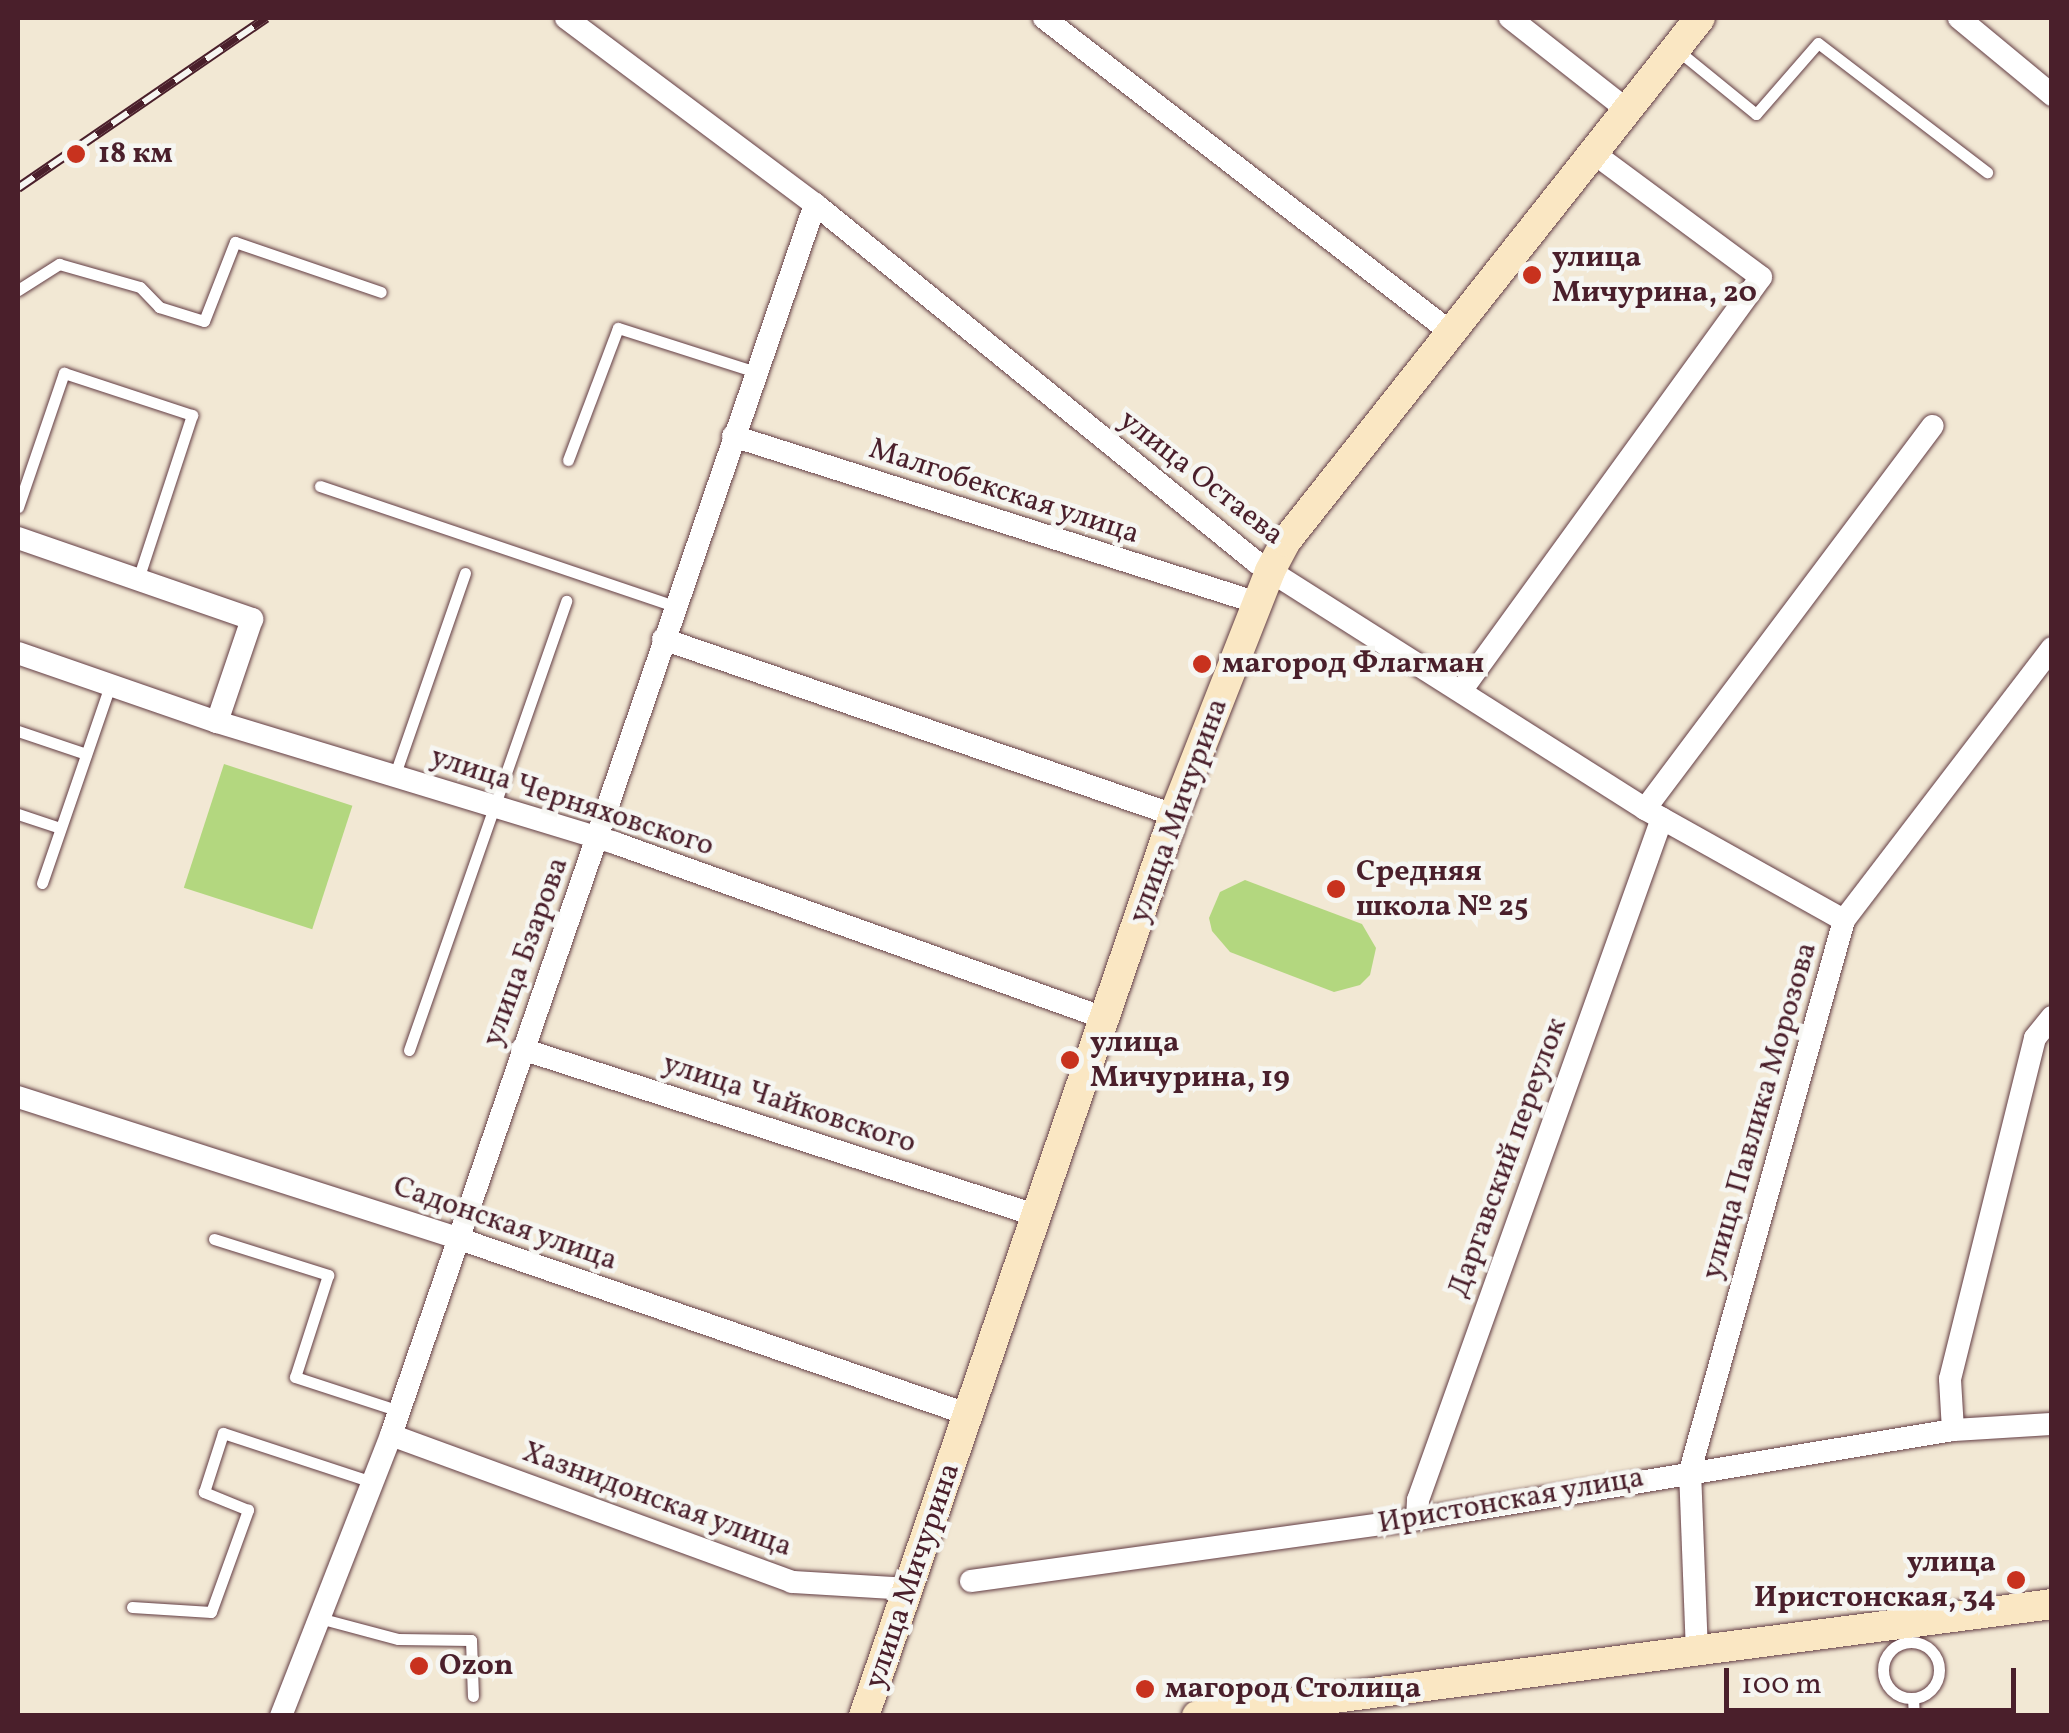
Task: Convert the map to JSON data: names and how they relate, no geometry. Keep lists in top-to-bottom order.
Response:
{
  "streets": {
    "street": [
      "улица Остаева",
      "Малгобекская улица",
      "улица Черняховского",
      "улица Мичурина",
      "улица Бзарова",
      "улица Чайковского",
      "улица Павлика Морозова",
      "Даргавский переулок",
      "Садонская улица",
      "Хазнидонская улица",
      "Иристонская улица"
    ]
  },
  "crossings": [
    ["улица Остаева", "улица Мичурина"],
    ["улица Остаева", "улица Бзарова"],
    ["улица Остаева", "улица Павлика Морозова"],
    ["улица Остаева", "Даргавский переулок"],
    ["Малгобекская улица", "улица Мичурина"],
    ["Малгобекская улица", "улица Бзарова"],
    ["улица Черняховского", "улица Мичурина"],
    ["улица Черняховского", "улица Бзарова"],
    ["улица Мичурина", "улица Чайковского"],
    ["улица Мичурина", "Садонская улица"],
    ["улица Мичурина", "Хазнидонская улица"],
    ["улица Бзарова", "улица Чайковского"],
    ["улица Бзарова", "Садонская улица"],
    ["улица Бзарова", "Хазнидонская улица"],
    ["улица Павлика Морозова", "Иристонская улица"],
    ["Даргавский переулок", "Иристонская улица"]
  ],
  "places": [
    "18 км",
    "улица Мичурина, 20",
    "магород Флагман",
    "Средняя школа № 25",
    "улица Мичурина, 19",
    "улица Иристонская, 34",
    "Ozon",
    "магород Столица"
  ],
  "scale_bar": "100 m"
}
